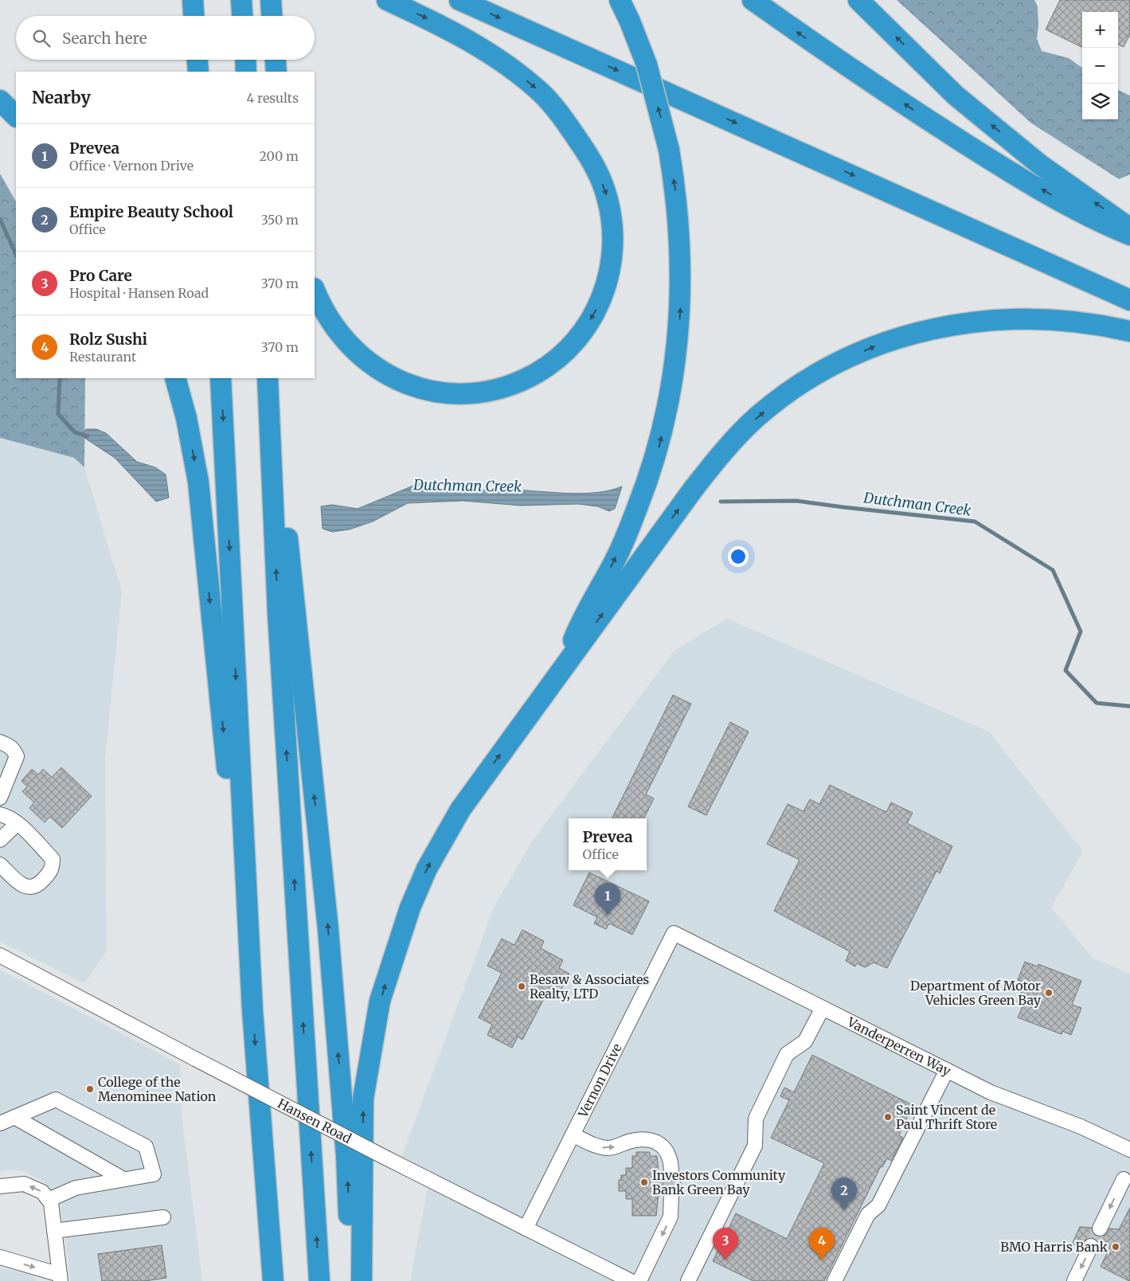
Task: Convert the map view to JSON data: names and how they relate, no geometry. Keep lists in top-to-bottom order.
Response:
{
  "streets": {
    "street": ["Vanderperren Way", "Vernon Drive", "Hansen Road"]
  },
  "crossings": [
    ["Vanderperren Way", "Vernon Drive"],
    ["Vernon Drive", "Hansen Road"]
  ],
  "water": ["Dutchman Creek"],
  "places": [
    "Besaw & Associates Realty, LTD",
    "Department of Motor Vehicles Green Bay",
    "College of the Menominee Nation",
    "Saint Vincent de Paul Thrift Store",
    "Investors Community Bank Green Bay",
    "BMO Harris Bank"
  ],
  "page": {
    "map_buttons": ["+", "−"],
    "search": "Search here",
    "heading": ["Nearby", "4 results"],
    "list": [
      {
        "mark": "1",
        "name": "Prevea",
        "note": "Office · Vernon Drive",
        "value": "200 m"
      },
      {
        "mark": "2",
        "name": "Empire Beauty School",
        "note": "Office",
        "value": "350 m"
      },
      {
        "mark": "3",
        "name": "Pro Care",
        "note": "Hospital · Hansen Road",
        "value": "370 m"
      },
      {
        "mark": "4",
        "name": "Rolz Sushi",
        "note": "Restaurant",
        "value": "370 m"
      }
    ],
    "popup": ["Prevea", "Office"],
    "pins": [
      "1",
      "2",
      "3",
      "4"
    ]
  }
}
